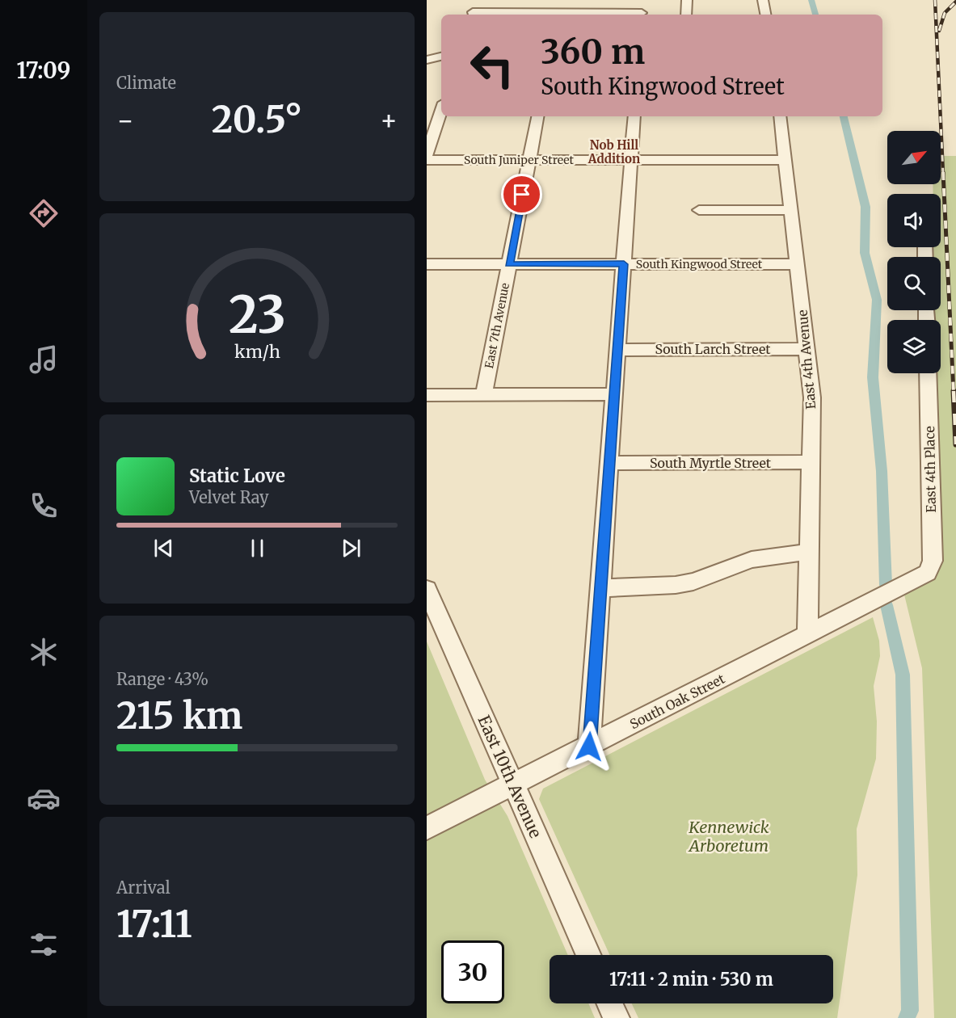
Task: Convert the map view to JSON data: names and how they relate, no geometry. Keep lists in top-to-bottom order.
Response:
{
  "streets": {
    "street": [
      "South Juniper Street",
      "South Kingwood Street",
      "East 7th Avenue",
      "South Larch Street",
      "East 4th Avenue",
      "South Myrtle Street",
      "East 4th Place",
      "South Oak Street",
      "East 10th Avenue"
    ]
  },
  "crossings": [
    ["South Juniper Street", "East 7th Avenue"],
    ["South Juniper Street", "East 4th Avenue"],
    ["South Kingwood Street", "East 7th Avenue"],
    ["South Kingwood Street", "East 4th Avenue"],
    ["South Larch Street", "East 4th Avenue"],
    ["East 4th Avenue", "South Myrtle Street"],
    ["East 4th Avenue", "South Oak Street"],
    ["East 4th Place", "South Oak Street"],
    ["South Oak Street", "East 10th Avenue"]
  ],
  "districts": ["Nob Hill Addition"],
  "parks": ["Kennewick Arboretum"],
  "north": "top right",
  "page": {
    "tabs": "17:09",
    "tile": [
      "Climate",
      ["Range · 43%", "215 km"],
      ["Arrival", "17:11"]
    ],
    "turn": ["360 m", "South Kingwood Street"],
    "heat": ["−", "20.5°", "+"],
    "song": ["Static Love", "Velvet Ray"],
    "limit": "30",
    "trip": "17:11 · 2 min · 530 m",
    "gauge": ["23", "km/h"]
  }
}
